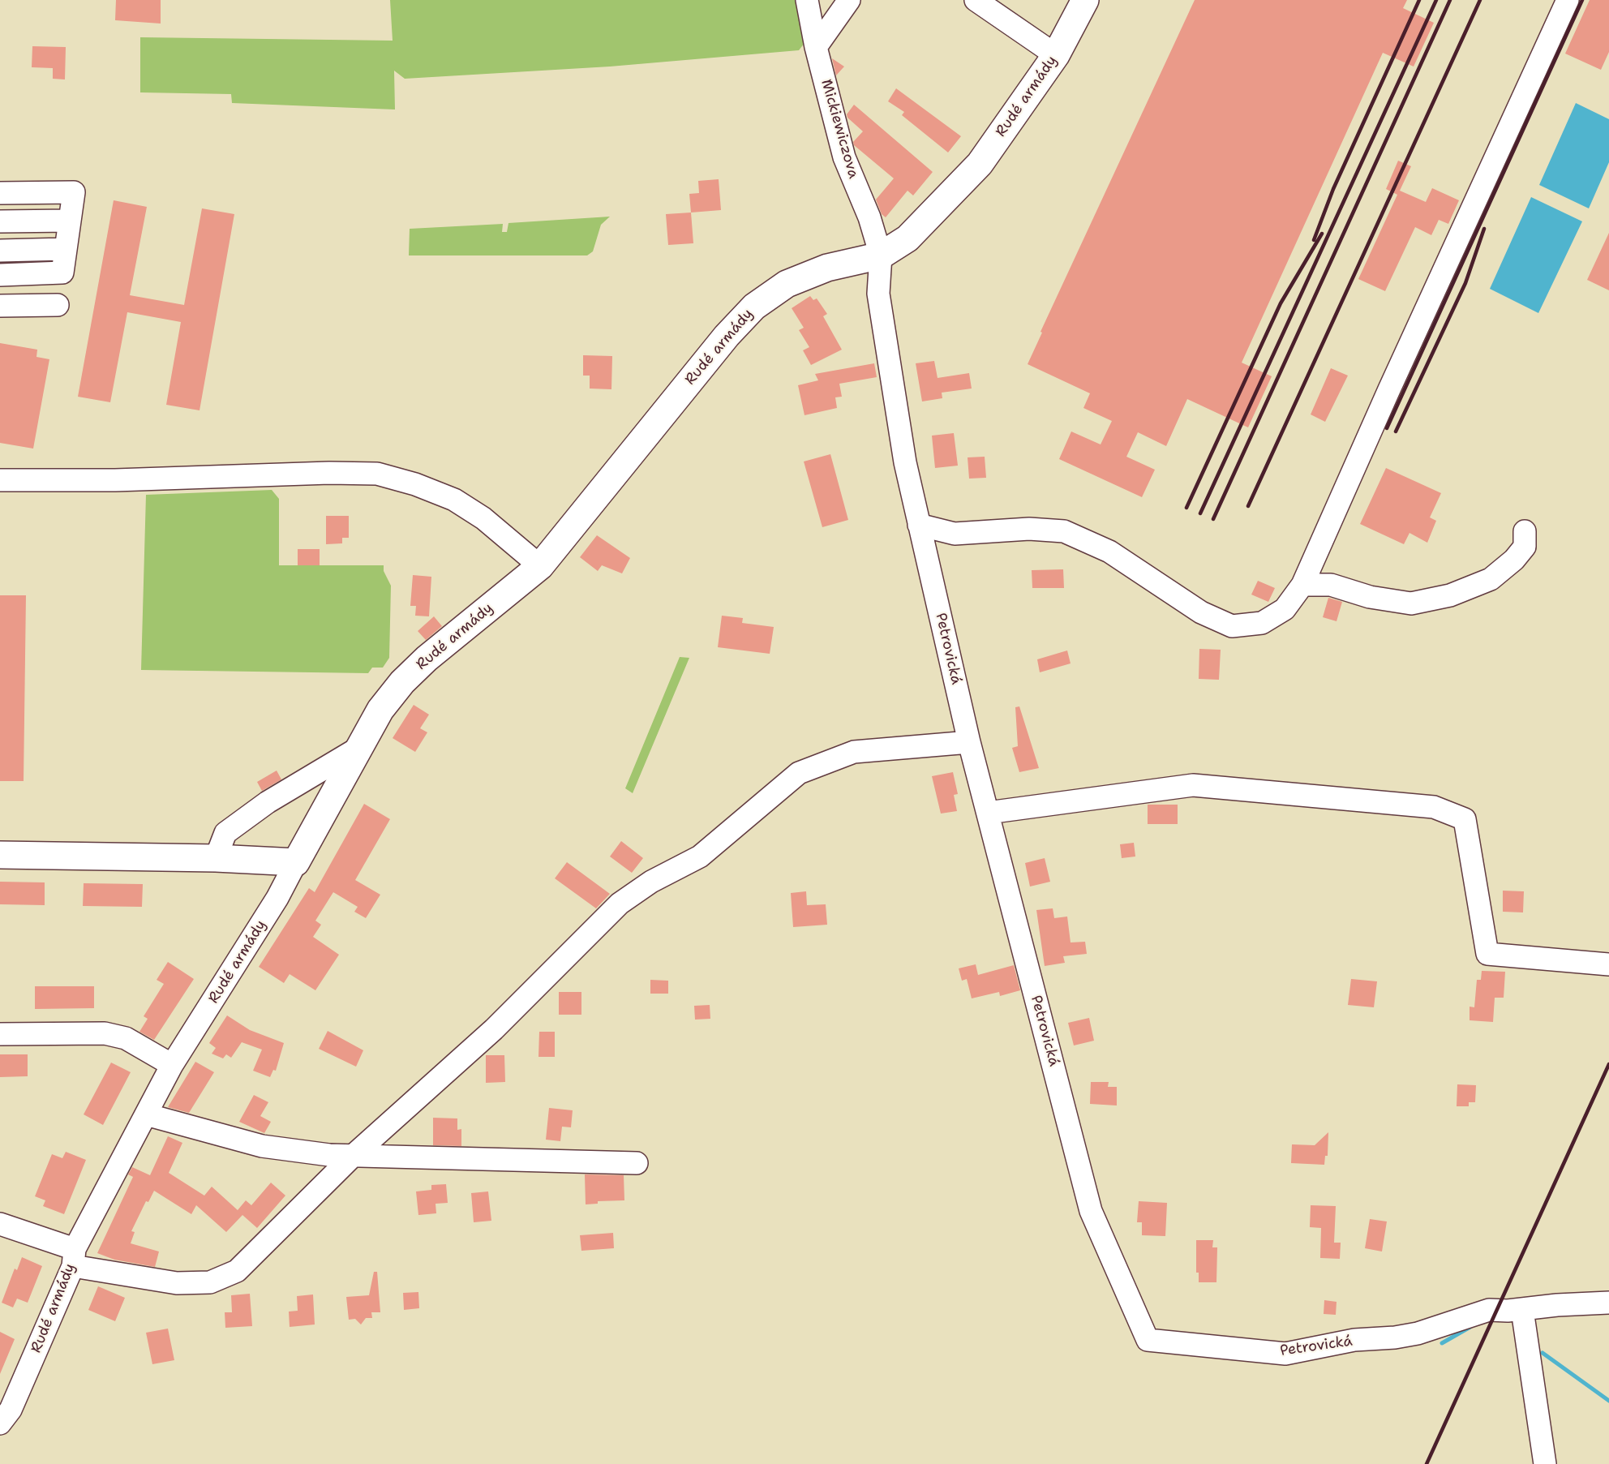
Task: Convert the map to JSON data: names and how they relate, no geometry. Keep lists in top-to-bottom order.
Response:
{
  "streets": {
    "main road": ["Rudé armády"],
    "street": ["Mickiewiczova", "Petrovická"]
  },
  "crossings": [
    ["Rudé armády", "Mickiewiczova"],
    ["Rudé armády", "Petrovická"],
    ["Mickiewiczova", "Petrovická"]
  ]
}
